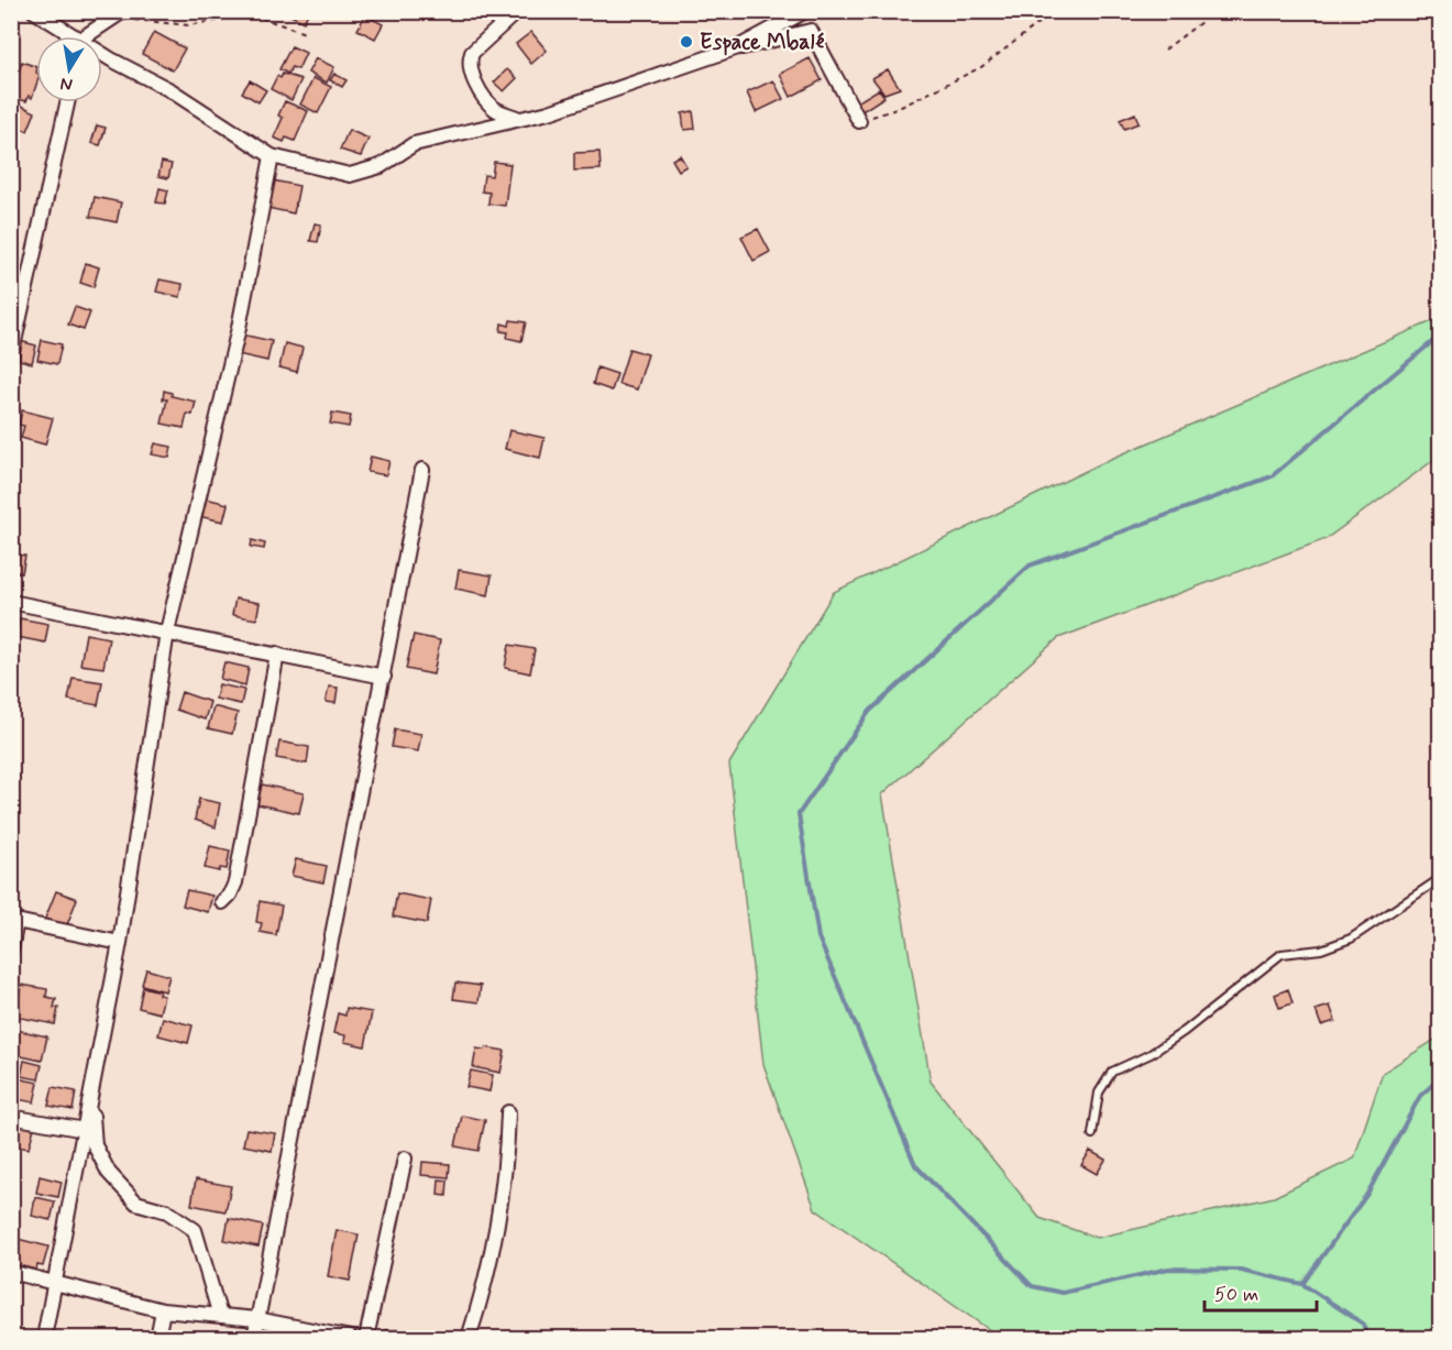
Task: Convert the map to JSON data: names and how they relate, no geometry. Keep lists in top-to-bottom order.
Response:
{
  "places": ["Espace Mbalé"],
  "scale_bar": "50 m",
  "north": "bottom"
}
